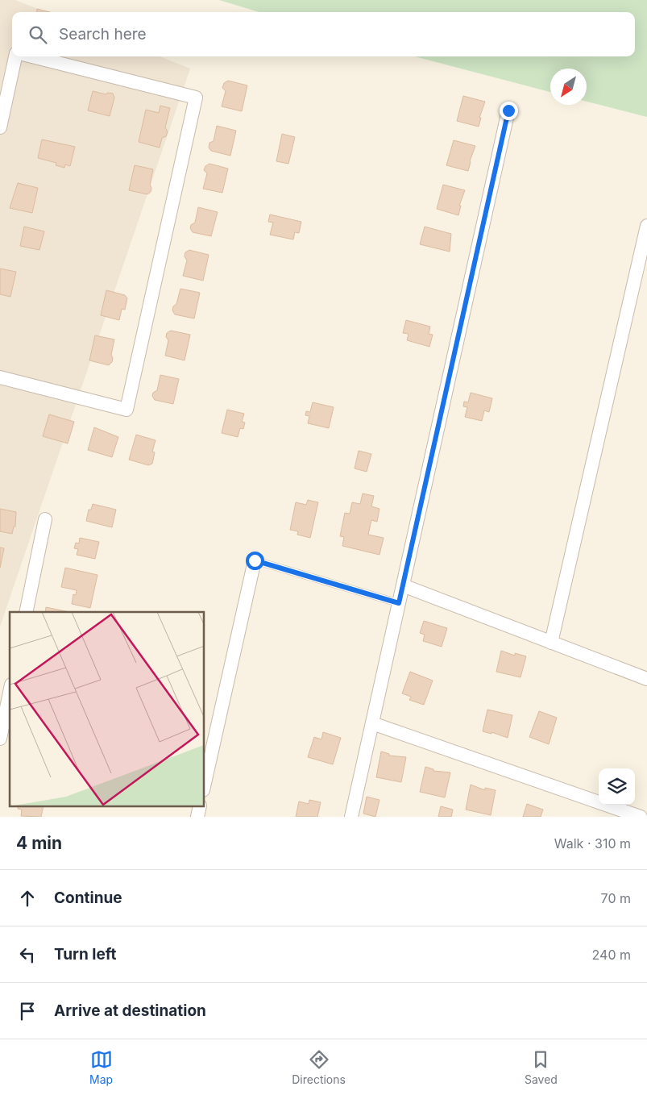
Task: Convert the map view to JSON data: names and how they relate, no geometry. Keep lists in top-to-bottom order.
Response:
{
  "north": "bottom left",
  "page": {
    "search": "Search here",
    "heading": ["4 min", "Walk · 310 m"],
    "list": [
      ["Continue", "70 m"],
      ["Turn left", "240 m"],
      "Arrive at destination"
    ],
    "nav": ["Map", "Directions", "Saved"]
  }
}
